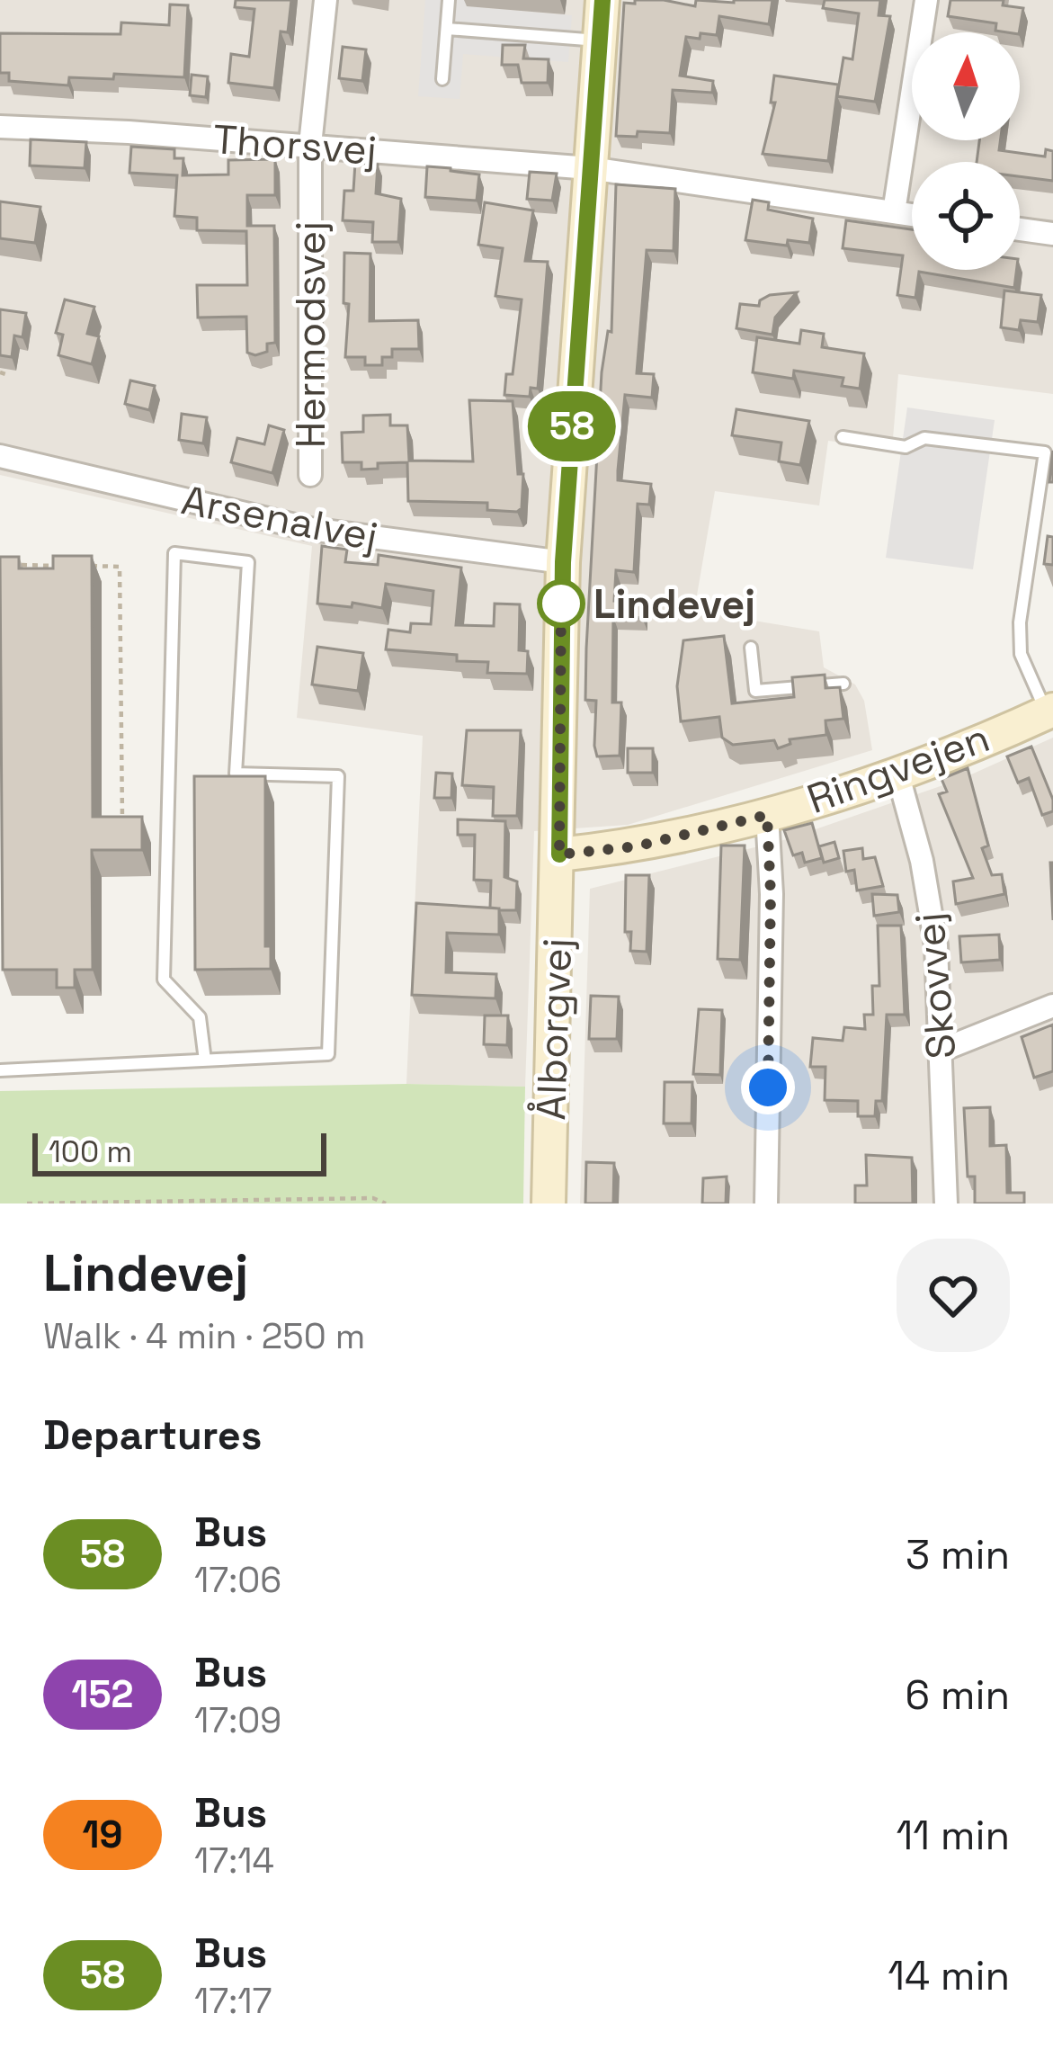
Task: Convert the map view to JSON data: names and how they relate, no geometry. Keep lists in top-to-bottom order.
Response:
{
  "streets": {
    "street": [
      "Thorsvej",
      "Hermodsvej",
      "Arsenalvej",
      "Ringvejen",
      "Skovvej",
      "Ålborgvej"
    ]
  },
  "crossings": [
    ["Thorsvej", "Hermodsvej"],
    ["Thorsvej", "Ålborgvej"],
    ["Arsenalvej", "Ålborgvej"],
    ["Ringvejen", "Skovvej"],
    ["Ringvejen", "Ålborgvej"]
  ],
  "places": ["Lindevej"],
  "lines": ["bus line 58"],
  "scale_bar": "100 m",
  "north": "top",
  "page": {
    "on_map": "58",
    "scale": "100 m",
    "heading": [
      ["Lindevej", "Walk · 4 min · 250 m"],
      "Departures"
    ],
    "list": [
      {
        "mark": "58",
        "name": "Bus",
        "note": "17:06",
        "value": "3 min"
      },
      {
        "mark": "152",
        "name": "Bus",
        "note": "17:09",
        "value": "6 min"
      },
      {
        "mark": "19",
        "name": "Bus",
        "note": "17:14",
        "value": "11 min"
      },
      {
        "mark": "58",
        "name": "Bus",
        "note": "17:17",
        "value": "14 min"
      }
    ]
  }
}
